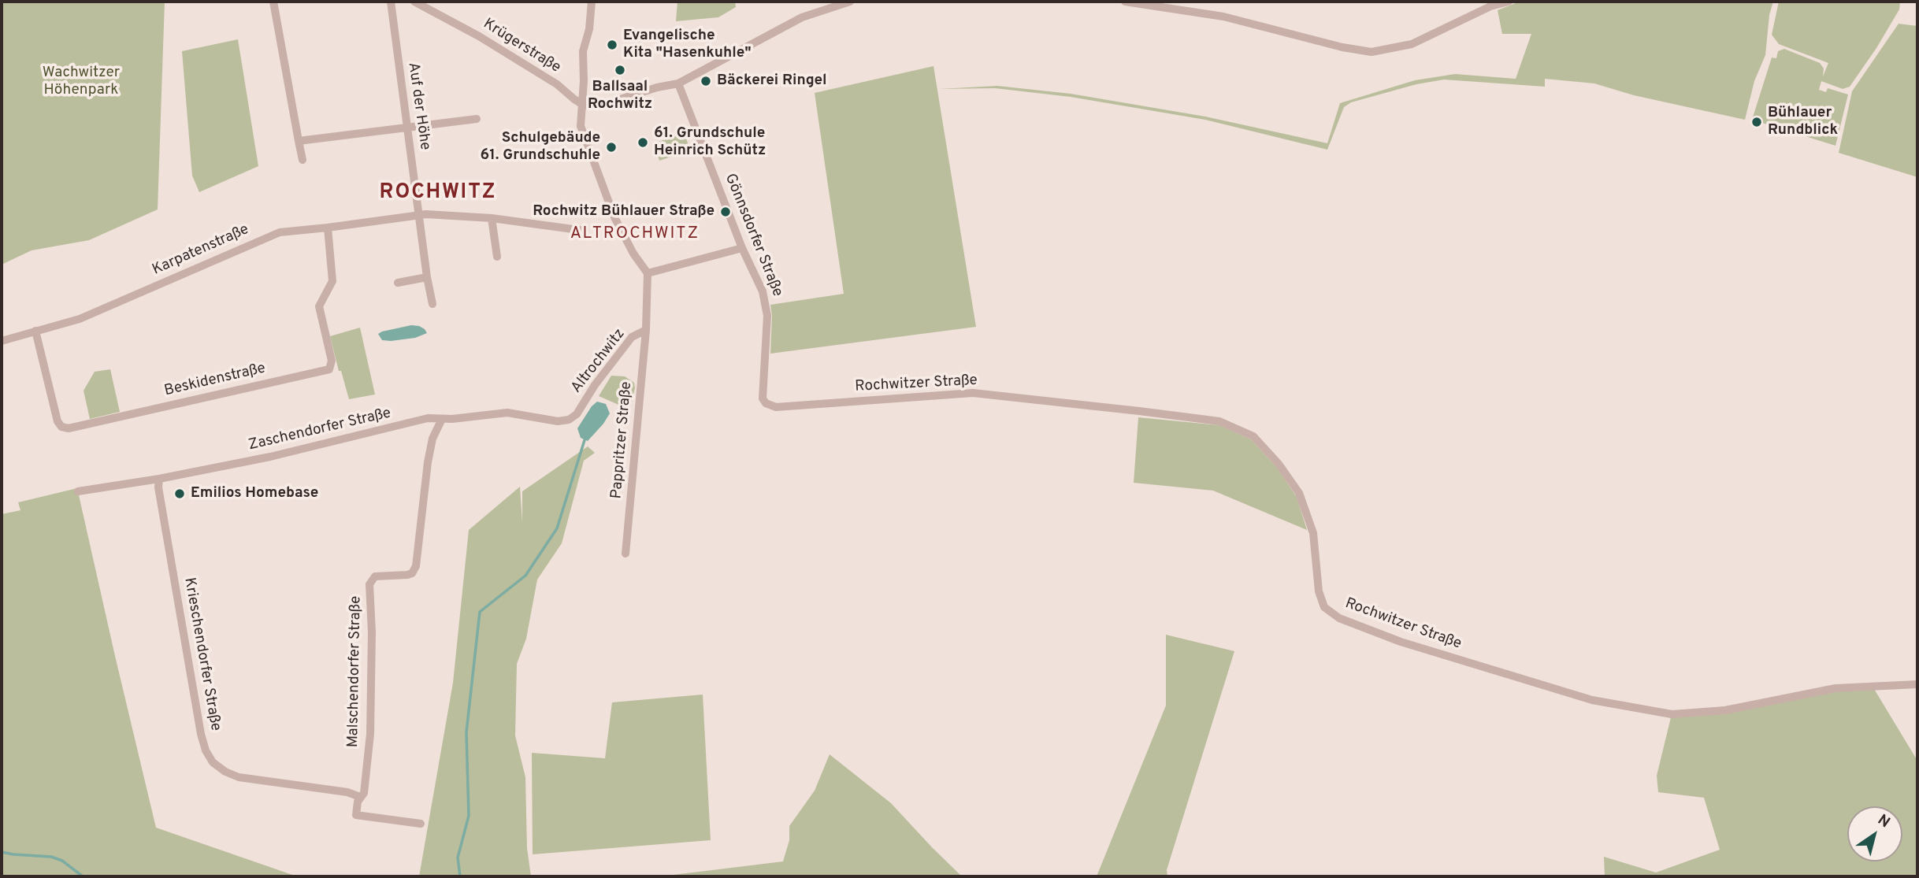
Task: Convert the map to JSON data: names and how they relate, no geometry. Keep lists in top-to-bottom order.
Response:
{
  "streets": {
    "street": [
      "Krügerstraße",
      "Auf der Höhe",
      "Gönnsdorfer Straße",
      "Karpatenstraße",
      "Altrochwitz",
      "Beskidenstraße",
      "Rochwitzer Straße",
      "Zaschendorfer Straße",
      "Pappritzer Straße",
      "Krieschendorfer Straße",
      "Malschendorfer Straße"
    ]
  },
  "crossings": [
    ["Auf der Höhe", "Karpatenstraße"],
    ["Gönnsdorfer Straße", "Rochwitzer Straße"],
    ["Karpatenstraße", "Beskidenstraße"],
    ["Altrochwitz", "Zaschendorfer Straße"],
    ["Altrochwitz", "Pappritzer Straße"],
    ["Zaschendorfer Straße", "Krieschendorfer Straße"],
    ["Zaschendorfer Straße", "Malschendorfer Straße"],
    ["Krieschendorfer Straße", "Malschendorfer Straße"]
  ],
  "districts": ["ROCHWITZ", "ALTROCHWITZ"],
  "parks": ["Wachwitzer Höhenpark"],
  "places": [
    "Evangelische Kita \"Hasenkuhle\"",
    "Ballsaal Rochwitz",
    "Bäckerei Ringel",
    "Bühlauer Rundblick",
    "61. Grundschule Heinrich Schütz",
    "Schulgebäude 61. Grundschuhle",
    "Rochwitz Bühlauer Straße",
    "Emilios Homebase"
  ],
  "north": "top right"
}
